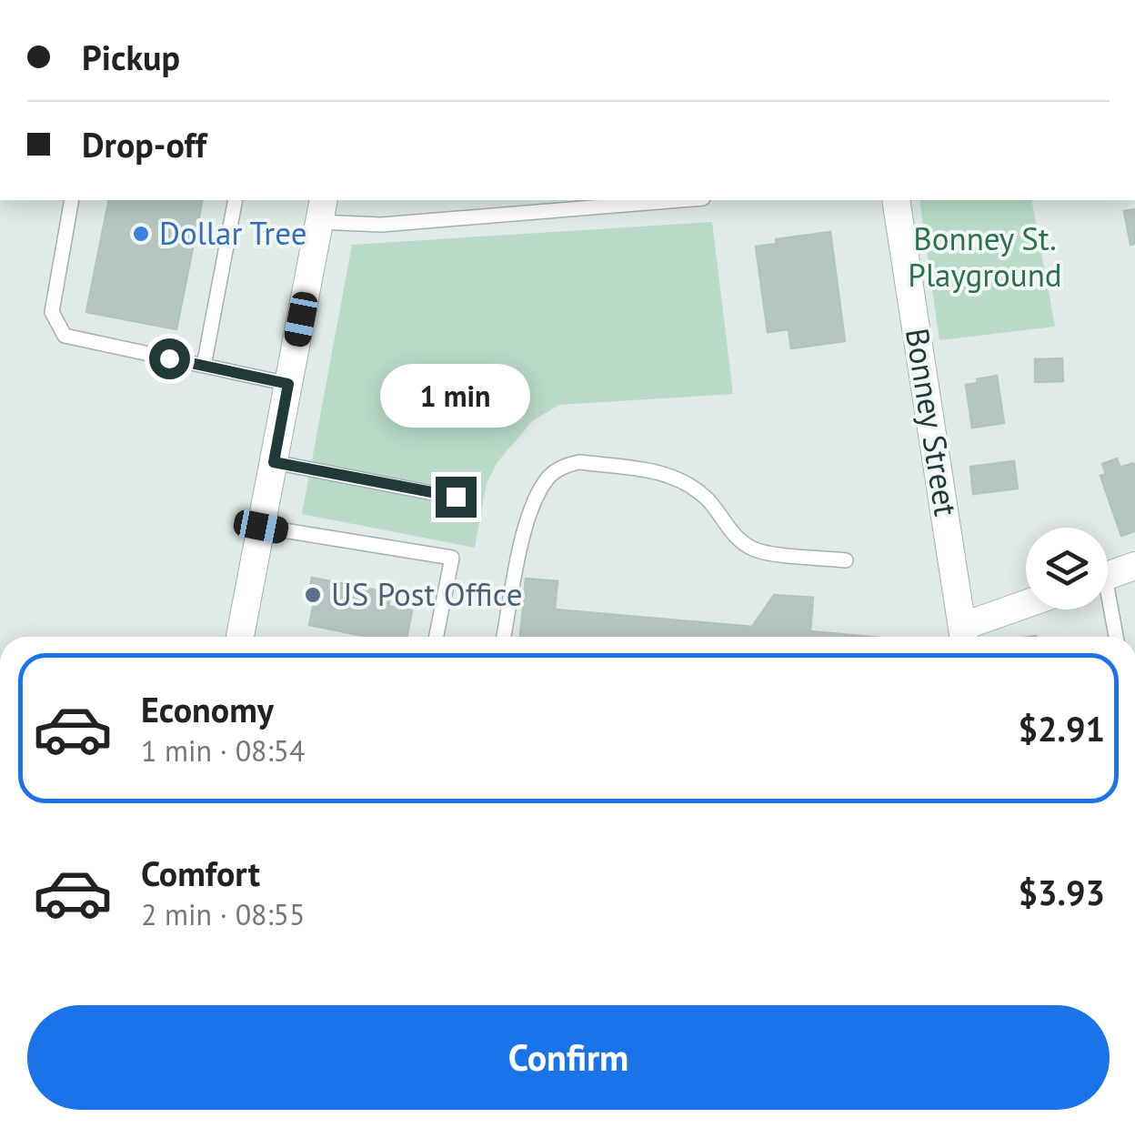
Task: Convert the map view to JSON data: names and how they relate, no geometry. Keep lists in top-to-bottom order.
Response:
{
  "streets": {
    "street": ["Bonney Street"]
  },
  "parks": ["Bonney St. Playground"],
  "places": ["Dollar Tree", "US Post Office"],
  "page": {
    "banner": ["Pickup", "Drop-off"],
    "bubble": "1 min",
    "list": [
      {
        "name": "Economy",
        "note": "1 min · 08:54",
        "value": "$2.91"
      },
      {
        "name": "Comfort",
        "note": "2 min · 08:55",
        "value": "$3.93"
      }
    ],
    "buttons": "Confirm"
  }
}
